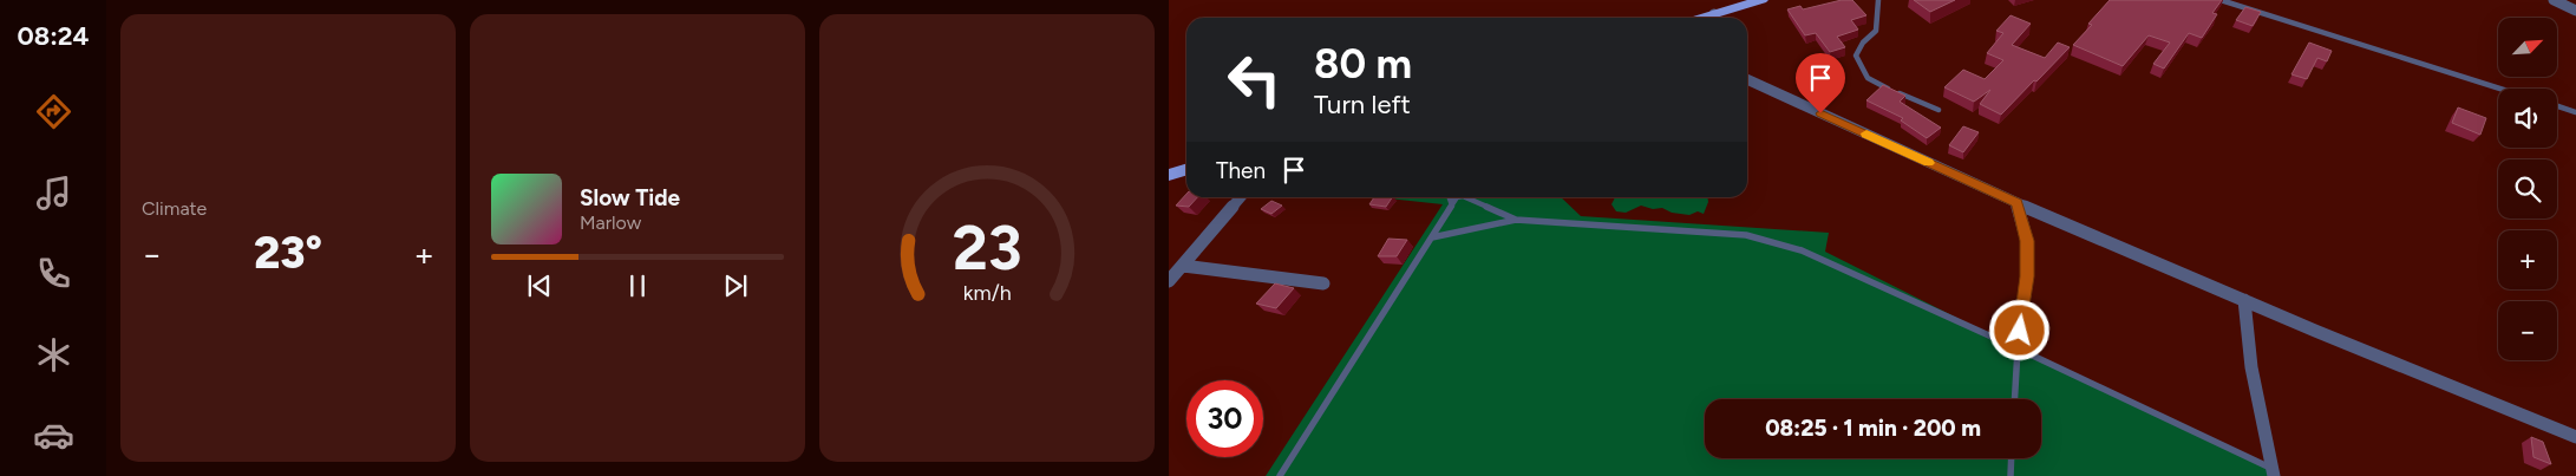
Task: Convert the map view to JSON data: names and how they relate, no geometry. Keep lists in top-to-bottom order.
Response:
{
  "north": "top right",
  "page": {
    "tabs": "08:24",
    "tile": "Climate",
    "map_buttons": ["+", "−"],
    "turn": ["80 m", "Turn left"],
    "then": "Then",
    "song": ["Slow Tide", "Marlow"],
    "heat": ["−", "23°", "+"],
    "limit": "30",
    "trip": "08:25 · 1 min · 200 m",
    "gauge": ["23", "km/h"]
  }
}
